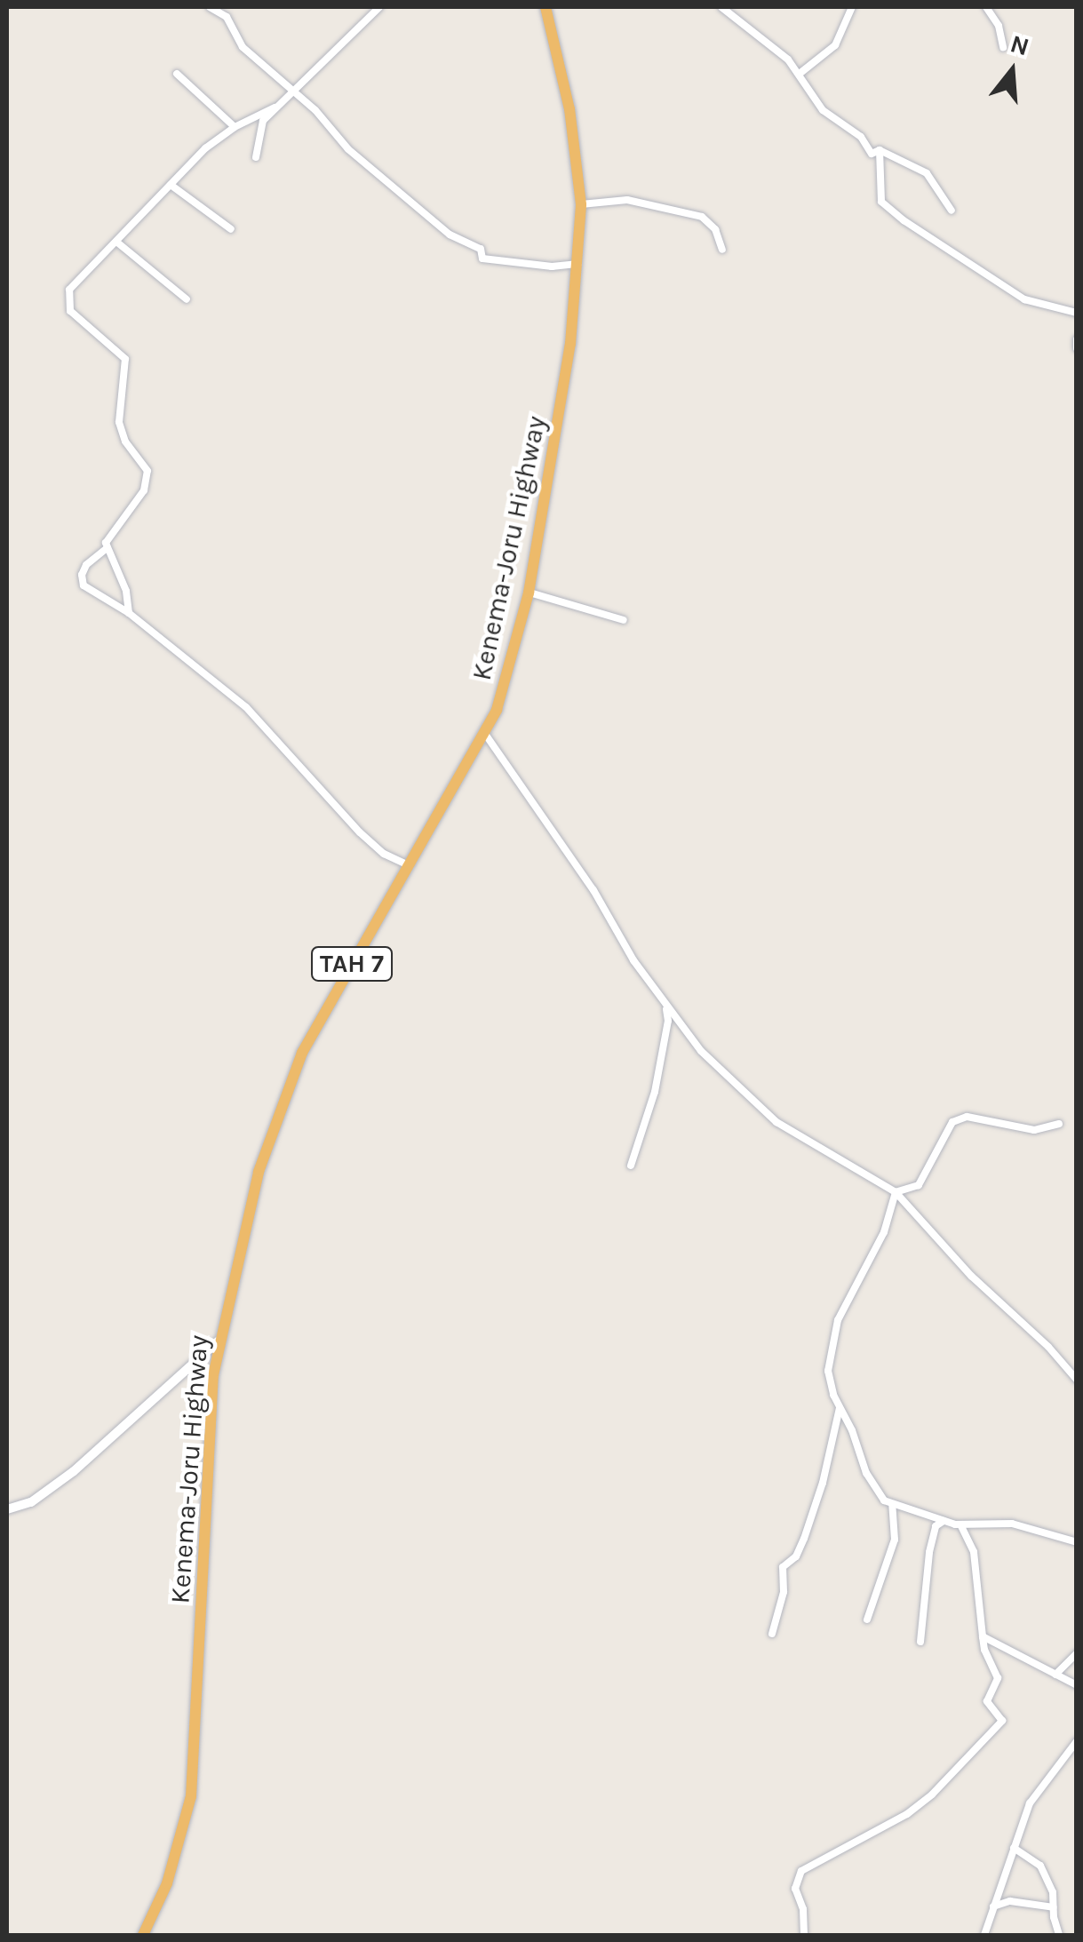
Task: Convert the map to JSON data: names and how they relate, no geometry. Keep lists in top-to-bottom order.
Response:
{
  "streets": {
    "highway": ["Kenema-Joru Highway", "TAH 7"]
  },
  "north": "top"
}
